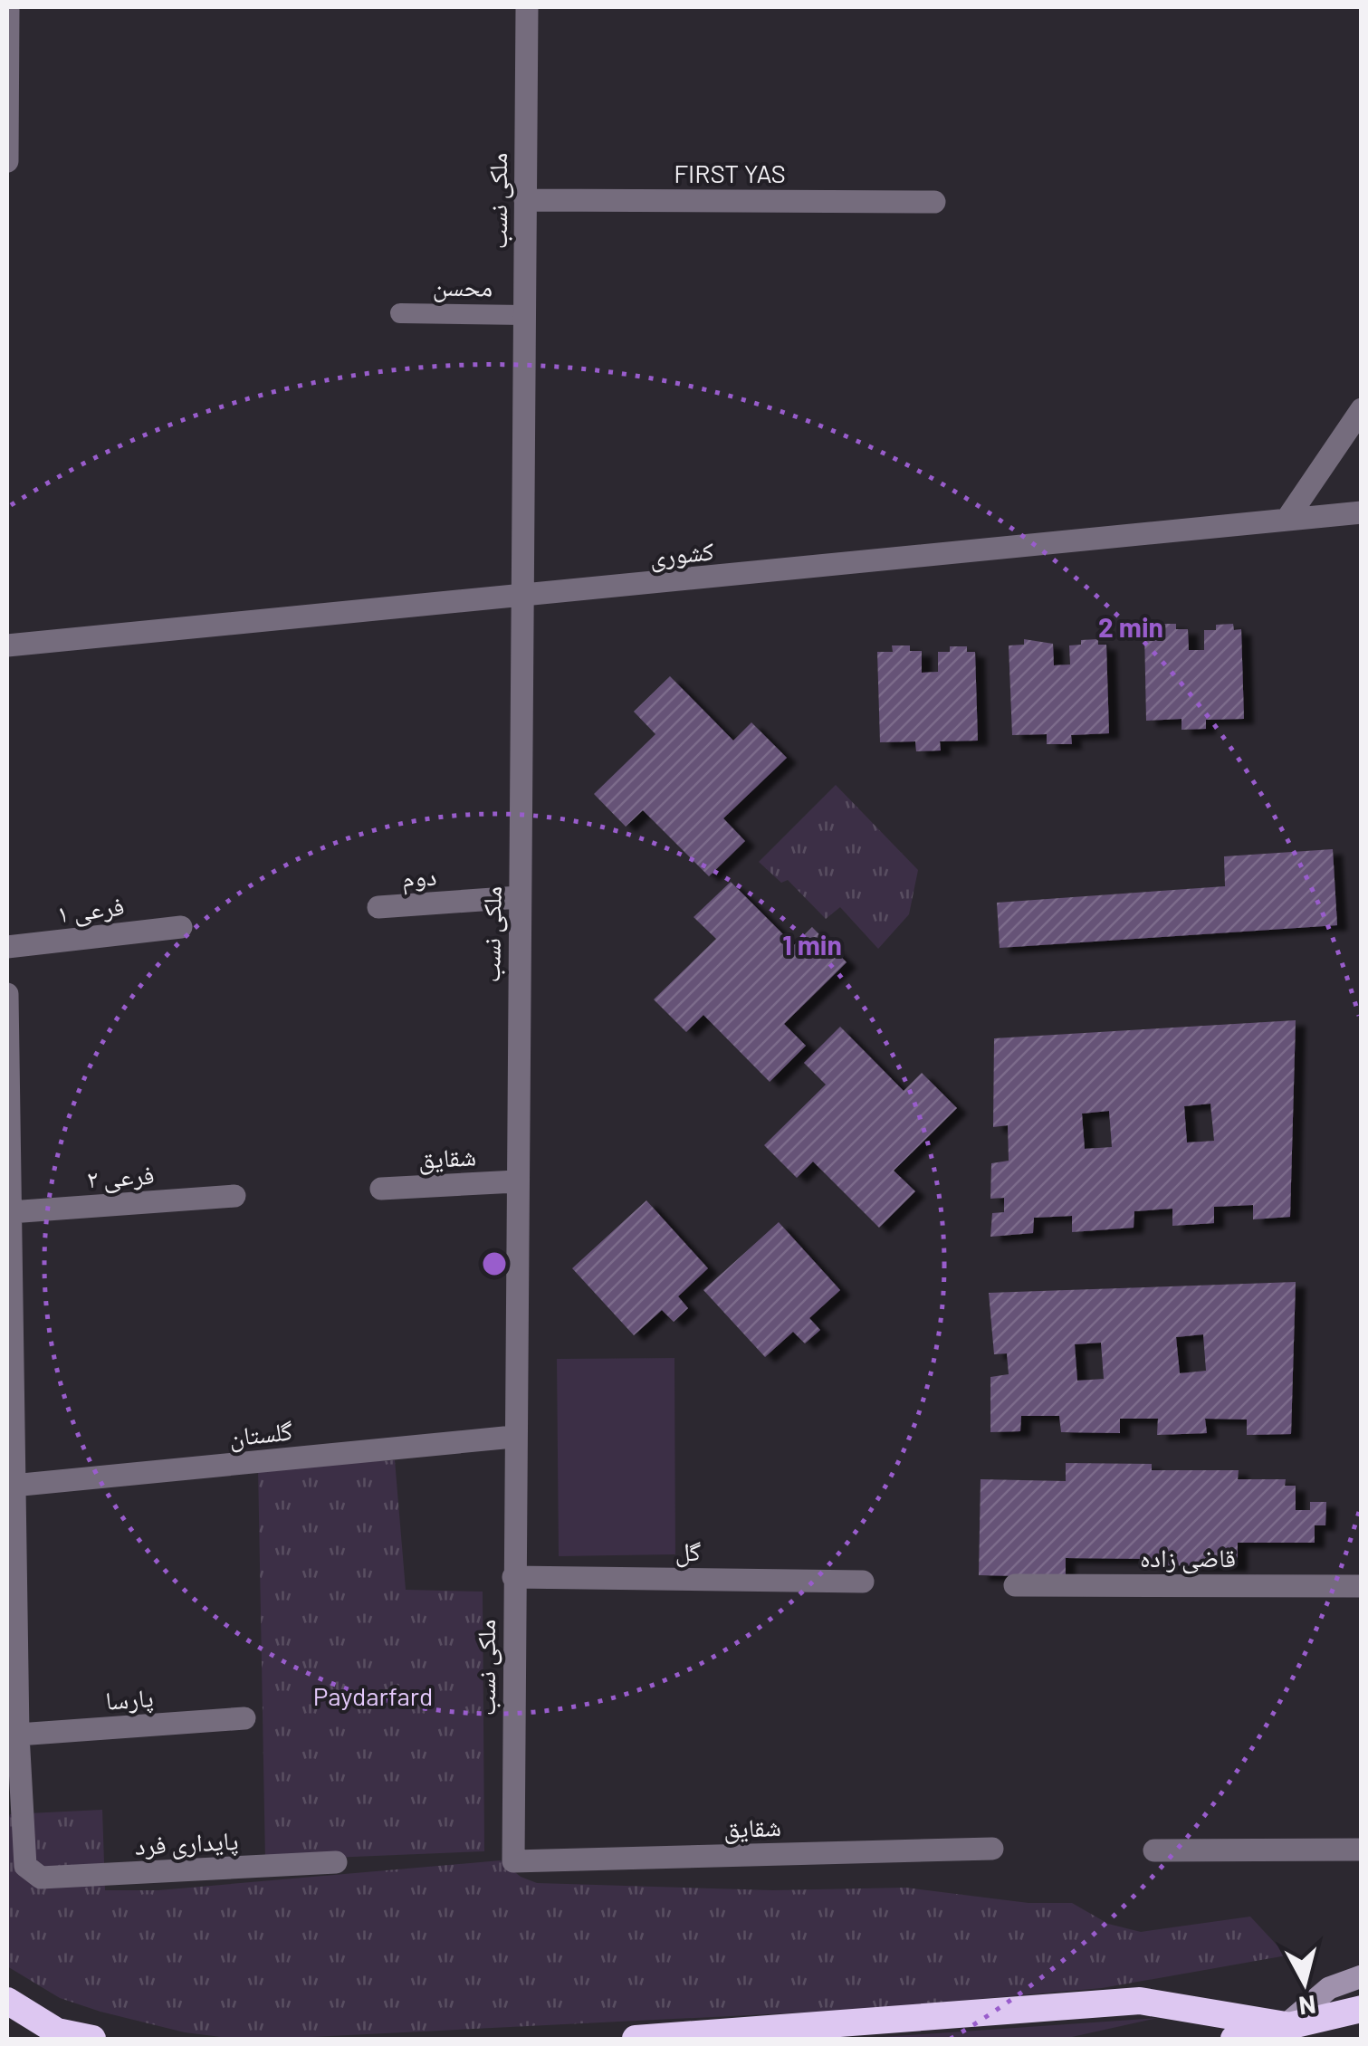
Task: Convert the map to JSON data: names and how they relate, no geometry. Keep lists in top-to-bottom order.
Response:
{
  "streets": {
    "street": [
      "FIRST YAS",
      "ملکی نسب",
      "کشوری",
      "دوم",
      "فرعی ۱",
      "شقایق",
      "فرعی ۲",
      "گلستان",
      "گل",
      "قاضی زاده",
      "پارسا",
      "پایداری فرد"
    ],
    "lane": ["محسن"]
  },
  "crossings": [
    ["FIRST YAS", "ملکی نسب"],
    ["ملکی نسب", "محسن"],
    ["ملکی نسب", "کشوری"],
    ["ملکی نسب", "دوم"],
    ["ملکی نسب", "شقایق"],
    ["ملکی نسب", "گلستان"],
    ["ملکی نسب", "گل"],
    ["پارسا", "پایداری فرد"]
  ],
  "parks": ["Paydarfard"],
  "north": "bottom",
  "rings": ["2 min", "1 min"]
}
